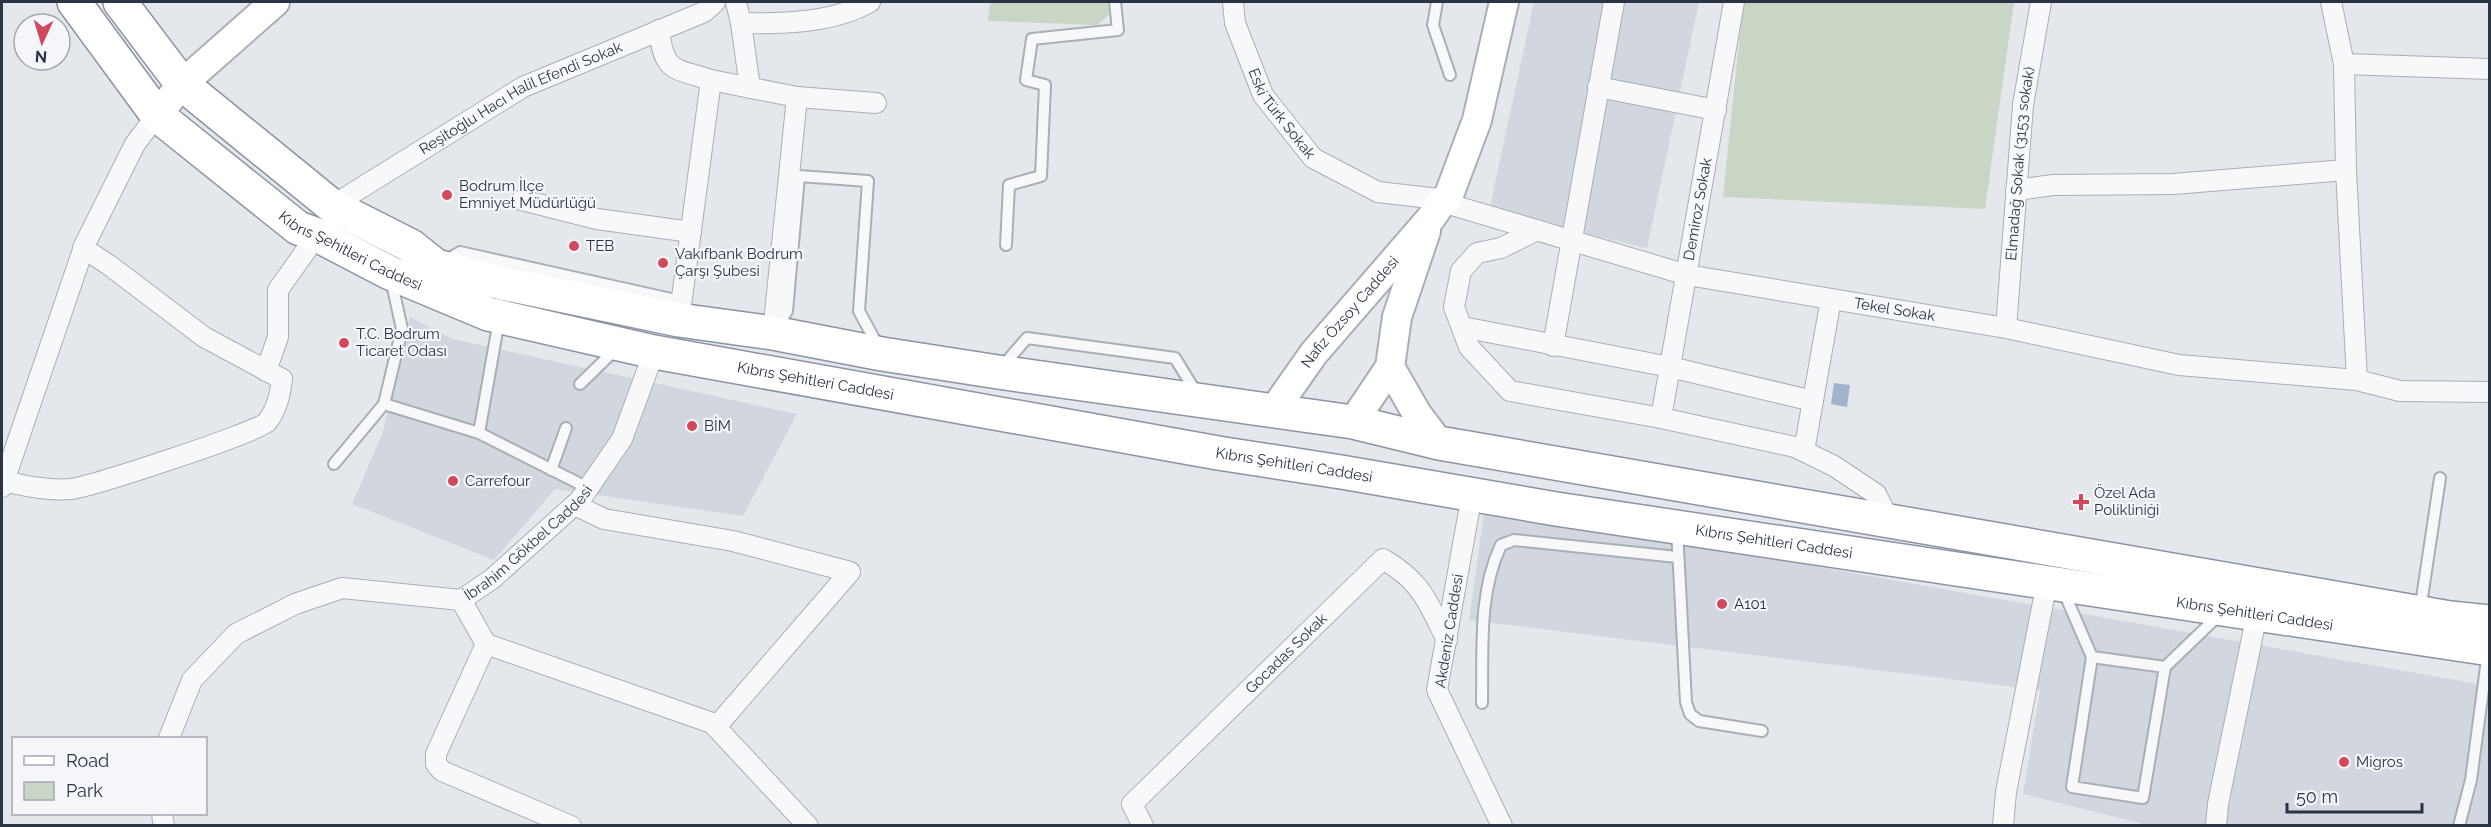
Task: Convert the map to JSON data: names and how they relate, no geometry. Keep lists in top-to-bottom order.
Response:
{
  "streets": {
    "highway": ["Kıbrıs Şehitleri Caddesi"],
    "main road": ["Nafiz Özsoy Caddesi"],
    "street": [
      "Reşitoğlu Hacı Halil Efendi Sokak",
      "Eski Türk Sokak",
      "Elmadağ Sokak (3153 sokak)",
      "Demiroz Sokak",
      "Tekel Sokak",
      "İbrahim Gökbel Caddesi",
      "Akdeniz Caddesi",
      "Gocadas Sokak"
    ]
  },
  "crossings": [
    ["Reşitoğlu Hacı Halil Efendi Sokak", "Kıbrıs Şehitleri Caddesi"],
    ["Eski Türk Sokak", "Tekel Sokak"],
    ["Eski Türk Sokak", "Nafiz Özsoy Caddesi"],
    ["Elmadağ Sokak (3153 sokak)", "Tekel Sokak"],
    ["Demiroz Sokak", "Tekel Sokak"],
    ["Kıbrıs Şehitleri Caddesi", "Nafiz Özsoy Caddesi"],
    ["Kıbrıs Şehitleri Caddesi", "İbrahim Gökbel Caddesi"],
    ["Kıbrıs Şehitleri Caddesi", "Akdeniz Caddesi"],
    ["Tekel Sokak", "Nafiz Özsoy Caddesi"],
    ["Akdeniz Caddesi", "Gocadas Sokak"]
  ],
  "places": {
    "other": [
      "Bodrum İlçe Emniyet Müdürlüğü",
      "TEB",
      "Vakıfbank Bodrum Çarşı Şubesi",
      "T.C. Bodrum Ticaret Odası",
      "BİM",
      "Carrefour",
      "A101",
      "Migros"
    ],
    "health": ["Özel Ada Polikliniği"]
  },
  "legend": ["Road", "Park"],
  "scale_bar": "50 m",
  "north": "bottom"
}
